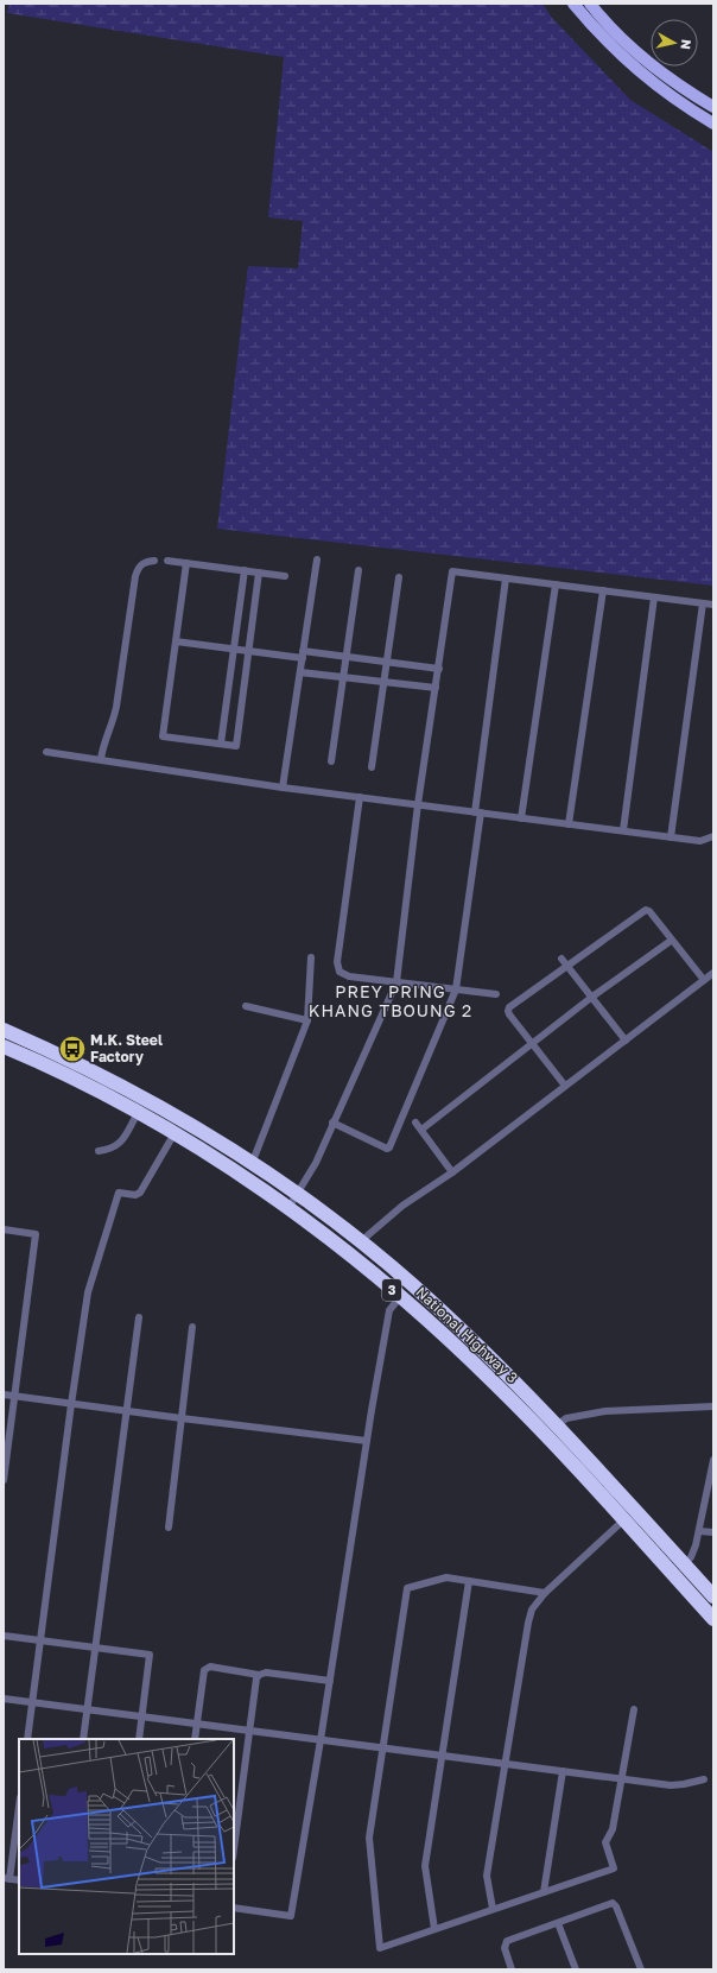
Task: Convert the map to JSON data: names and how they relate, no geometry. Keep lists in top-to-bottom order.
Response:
{
  "streets": {
    "highway": ["3", "National Highway 3"]
  },
  "districts": ["PREY PRING KHANG TBOUNG 2"],
  "places": {
    "bus stop": ["M.K. Steel Factory"]
  },
  "north": "right"
}
